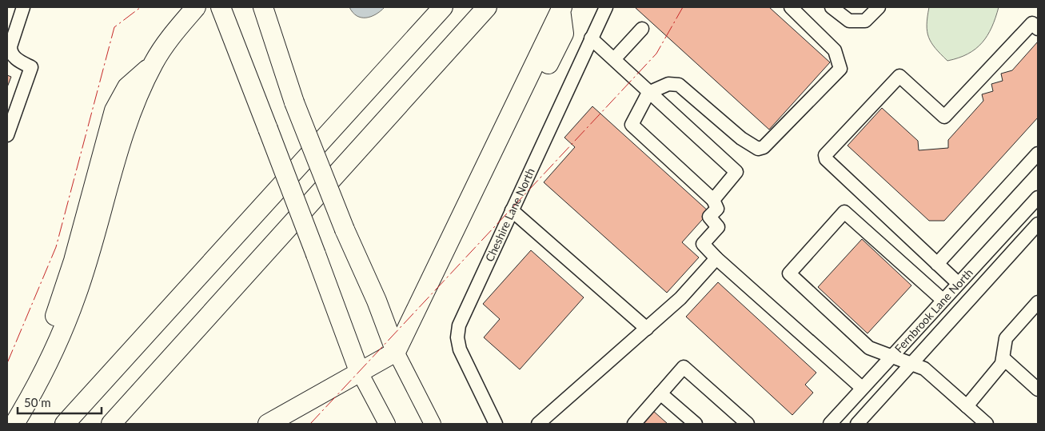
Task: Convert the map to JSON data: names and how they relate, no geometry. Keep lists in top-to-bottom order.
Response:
{
  "streets": {
    "street": ["Cheshire Lane North", "Fernbrook Lane North"]
  },
  "scale_bar": "50 m"
}
